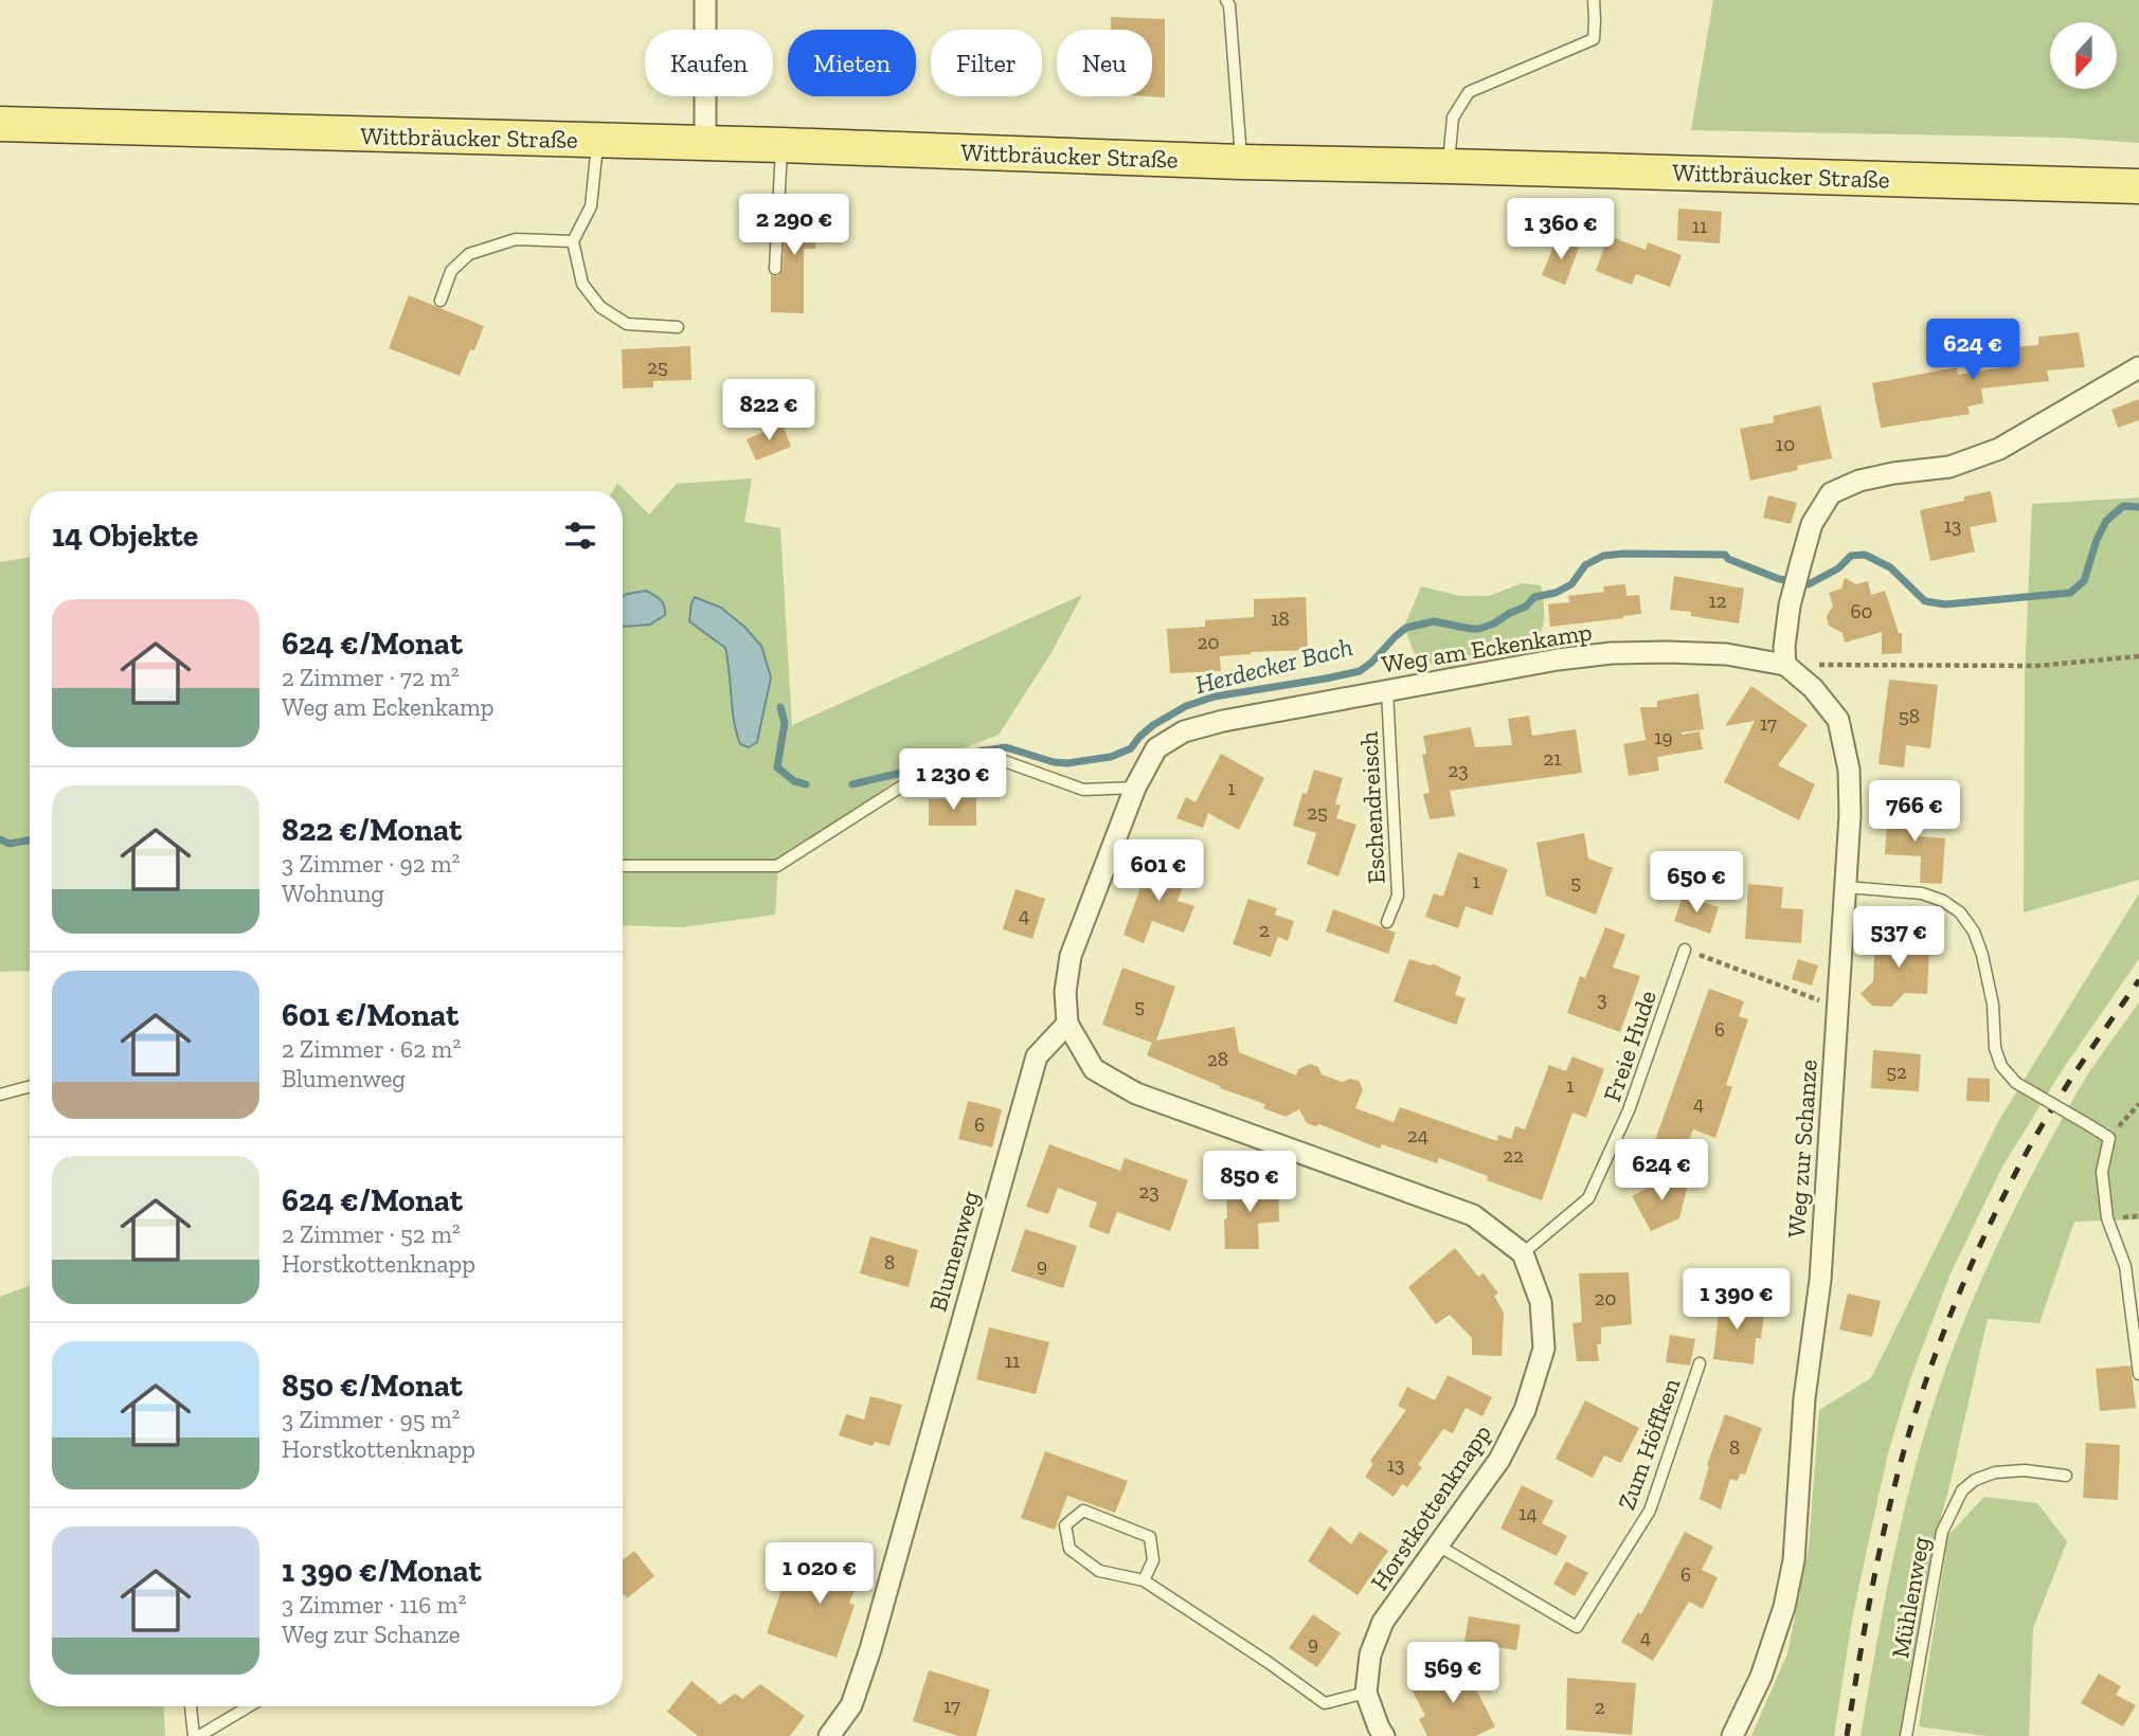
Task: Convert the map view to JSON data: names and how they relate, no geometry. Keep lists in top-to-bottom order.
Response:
{
  "streets": {
    "main road": ["Wittbräucker Straße"],
    "street": [
      "Weg am Eckenkamp",
      "Weg zur Schanze",
      "Blumenweg",
      "Horstkottenknapp"
    ],
    "lane": [
      "Eschendreisch",
      "Freie Hude",
      "Zum Höffken",
      "Mühlenweg"
    ]
  },
  "crossings": [
    ["Weg am Eckenkamp", "Eschendreisch"],
    ["Weg am Eckenkamp", "Weg zur Schanze"],
    ["Freie Hude", "Horstkottenknapp"],
    ["Zum Höffken", "Horstkottenknapp"]
  ],
  "water": ["Herdecker Bach"],
  "house_numbers": [
    "11",
    "25",
    "10",
    "13",
    "12",
    "60",
    "18",
    "20",
    "58",
    "17",
    "19",
    "21",
    "23",
    "1",
    "25",
    "1",
    "5",
    "4",
    "2",
    "3",
    "5",
    "6",
    "28",
    "52",
    "1",
    "4",
    "6",
    "24",
    "22",
    "23",
    "8",
    "9",
    "20",
    "11",
    "8",
    "13",
    "14",
    "6",
    "4",
    "9",
    "17",
    "2"
  ],
  "north": "bottom",
  "page": {
    "chip": [
      "Kaufen",
      "Mieten",
      "Filter",
      "Neu"
    ],
    "price": [
      "2 290 €",
      "1 360 €",
      "624 €",
      "822 €",
      "1 230 €",
      "766 €",
      "601 €",
      "650 €",
      "537 €",
      "624 €",
      "850 €",
      "1 390 €",
      "1 020 €",
      "569 €"
    ],
    "heading": "14 Objekte",
    "list": [
      {
        "name": "624 €/Monat",
        "note": "2 Zimmer · 72 m² · Weg am Eckenkamp"
      },
      {
        "name": "822 €/Monat",
        "note": "3 Zimmer · 92 m² · Wohnung"
      },
      {
        "name": "601 €/Monat",
        "note": "2 Zimmer · 62 m² · Blumenweg"
      },
      {
        "name": "624 €/Monat",
        "note": "2 Zimmer · 52 m² · Horstkottenknapp"
      },
      {
        "name": "850 €/Monat",
        "note": "3 Zimmer · 95 m² · Horstkottenknapp"
      },
      {
        "name": "1 390 €/Monat",
        "note": "3 Zimmer · 116 m² · Weg zur Schanze"
      }
    ]
  }
}
